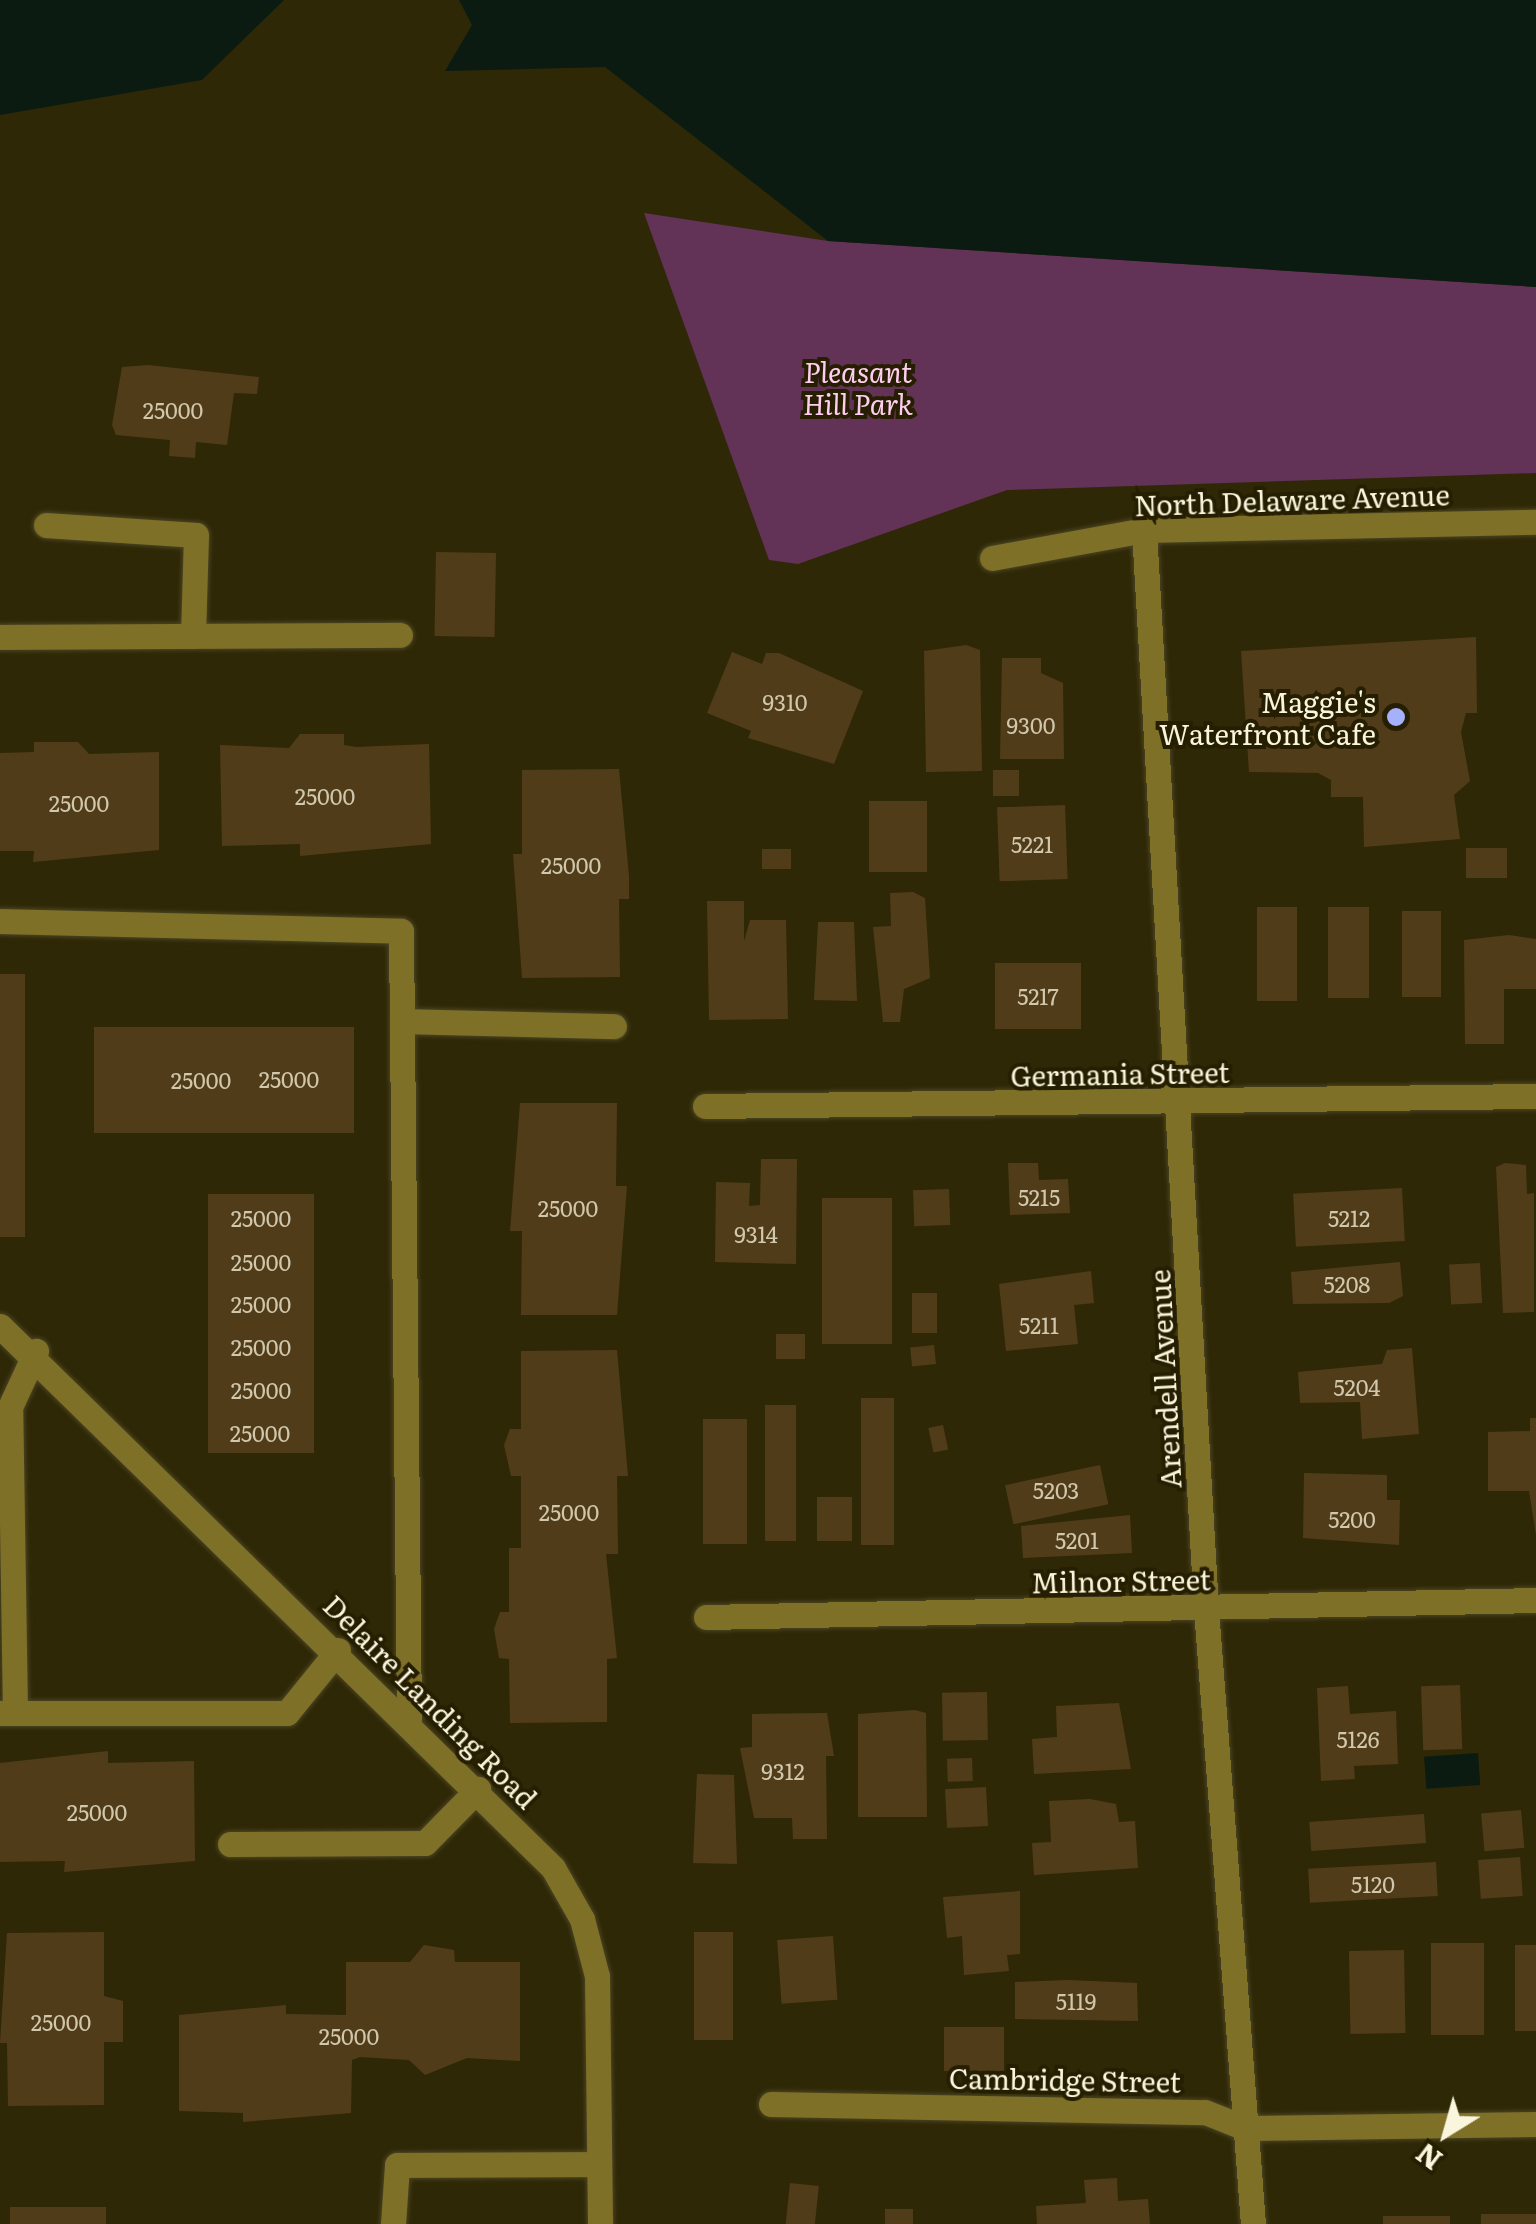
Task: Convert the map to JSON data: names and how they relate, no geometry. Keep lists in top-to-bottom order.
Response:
{
  "streets": {
    "street": [
      "North Delaware Avenue",
      "Germania Street",
      "Arendell Avenue",
      "Milnor Street",
      "Delaire Landing Road",
      "Cambridge Street"
    ]
  },
  "crossings": [
    ["North Delaware Avenue", "Arendell Avenue"],
    ["Germania Street", "Arendell Avenue"],
    ["Arendell Avenue", "Milnor Street"],
    ["Arendell Avenue", "Cambridge Street"]
  ],
  "parks": ["Pleasant Hill Park"],
  "places": ["Maggie's Waterfront Cafe"],
  "house_numbers": [
    "25000",
    "9310",
    "9300",
    "25000",
    "25000",
    "5221",
    "25000",
    "5217",
    "25000",
    "25000",
    "5215",
    "25000",
    "25000",
    "5212",
    "9314",
    "25000",
    "5208",
    "25000",
    "5211",
    "25000",
    "5204",
    "25000",
    "25000",
    "5203",
    "25000",
    "5200",
    "5201",
    "5126",
    "9312",
    "25000",
    "5120",
    "5119",
    "25000",
    "25000"
  ],
  "north": "bottom left"
}
